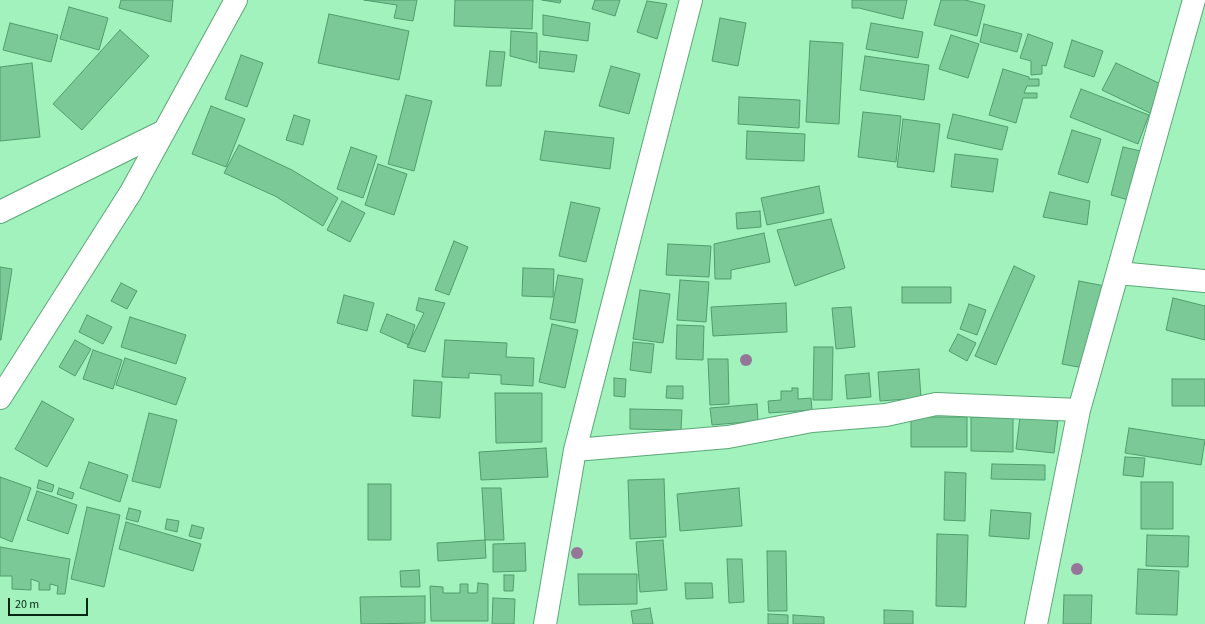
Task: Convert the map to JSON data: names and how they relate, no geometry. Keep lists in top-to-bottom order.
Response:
{
  "scale_bar": "20 m"
}
